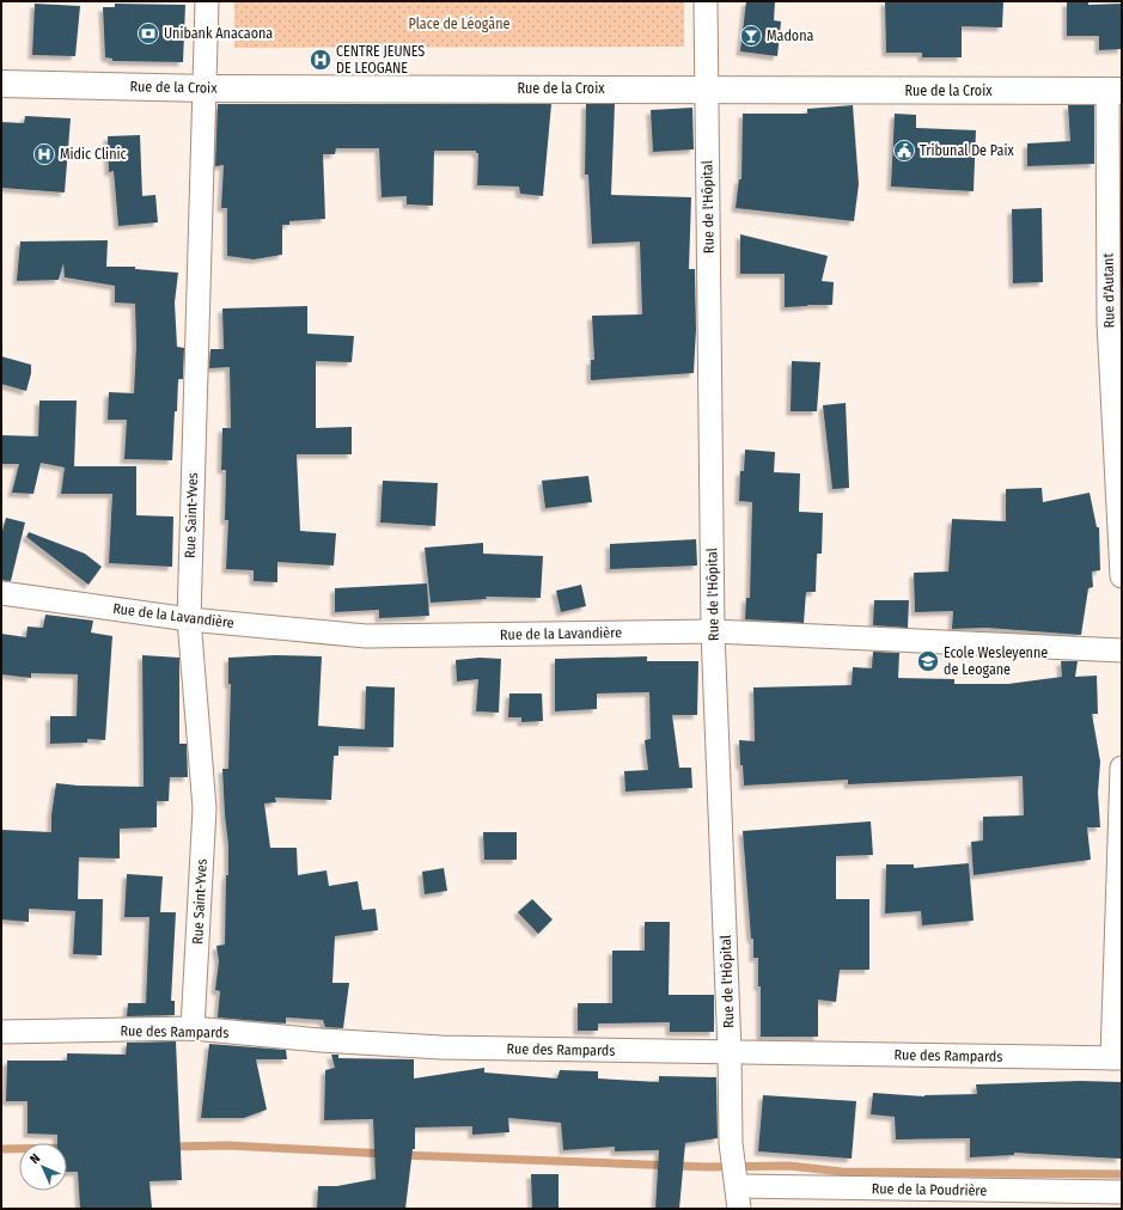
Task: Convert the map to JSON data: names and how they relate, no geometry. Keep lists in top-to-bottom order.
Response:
{
  "streets": {
    "street": [
      "Rue de la Croix",
      "Rue de l'Hôpital",
      "Rue d'Autant",
      "Rue Saint-Yves",
      "Rue de la Lavandière",
      "Rue des Rampards",
      "Rue de la Poudrière"
    ]
  },
  "crossings": [
    ["Rue de la Croix", "Rue de l'Hôpital"],
    ["Rue de la Croix", "Rue d'Autant"],
    ["Rue de la Croix", "Rue Saint-Yves"],
    ["Rue de l'Hôpital", "Rue de la Lavandière"],
    ["Rue de l'Hôpital", "Rue des Rampards"],
    ["Rue de l'Hôpital", "Rue de la Poudrière"],
    ["Rue Saint-Yves", "Rue de la Lavandière"],
    ["Rue Saint-Yves", "Rue des Rampards"]
  ],
  "parks": ["Place de Léogâne"],
  "places": {
    "bank": ["Unibank Anacaona"],
    "bar": ["Madona"],
    "hospital": ["CENTRE JEUNES DE LEOGANE", "Midic Clinic"],
    "public building": ["Tribunal De Paix"],
    "school or university": ["Ecole Wesleyenne de Leogane"]
  },
  "north": "top left"
}
